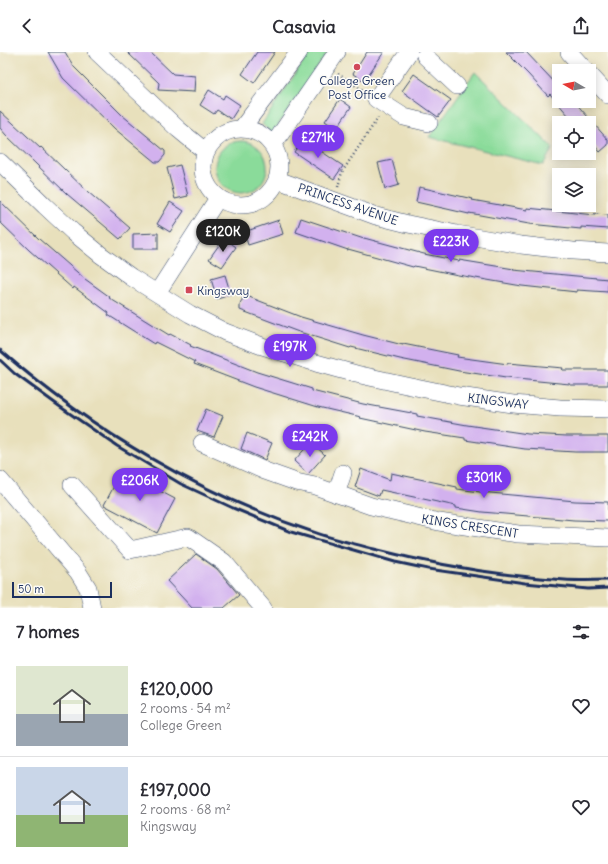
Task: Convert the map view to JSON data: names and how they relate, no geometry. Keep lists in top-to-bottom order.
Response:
{
  "streets": {
    "street": ["PRINCESS AVENUE", "KINGSWAY", "KINGS CRESCENT"]
  },
  "places": {
    "other": ["College Green Post Office"],
    "transit": ["Kingsway"]
  },
  "scale_bar": "50 m",
  "north": "left",
  "page": {
    "header": "Casavia",
    "price": [
      "£271K",
      "£120K",
      "£223K",
      "£197K",
      "£242K",
      "£301K",
      "£206K"
    ],
    "scale": "50 m",
    "heading": "7 homes",
    "list": [
      {
        "name": "£120,000",
        "note": "2 rooms · 54 m² · College Green"
      },
      {
        "name": "£197,000",
        "note": "2 rooms · 68 m² · Kingsway"
      }
    ]
  }
}
